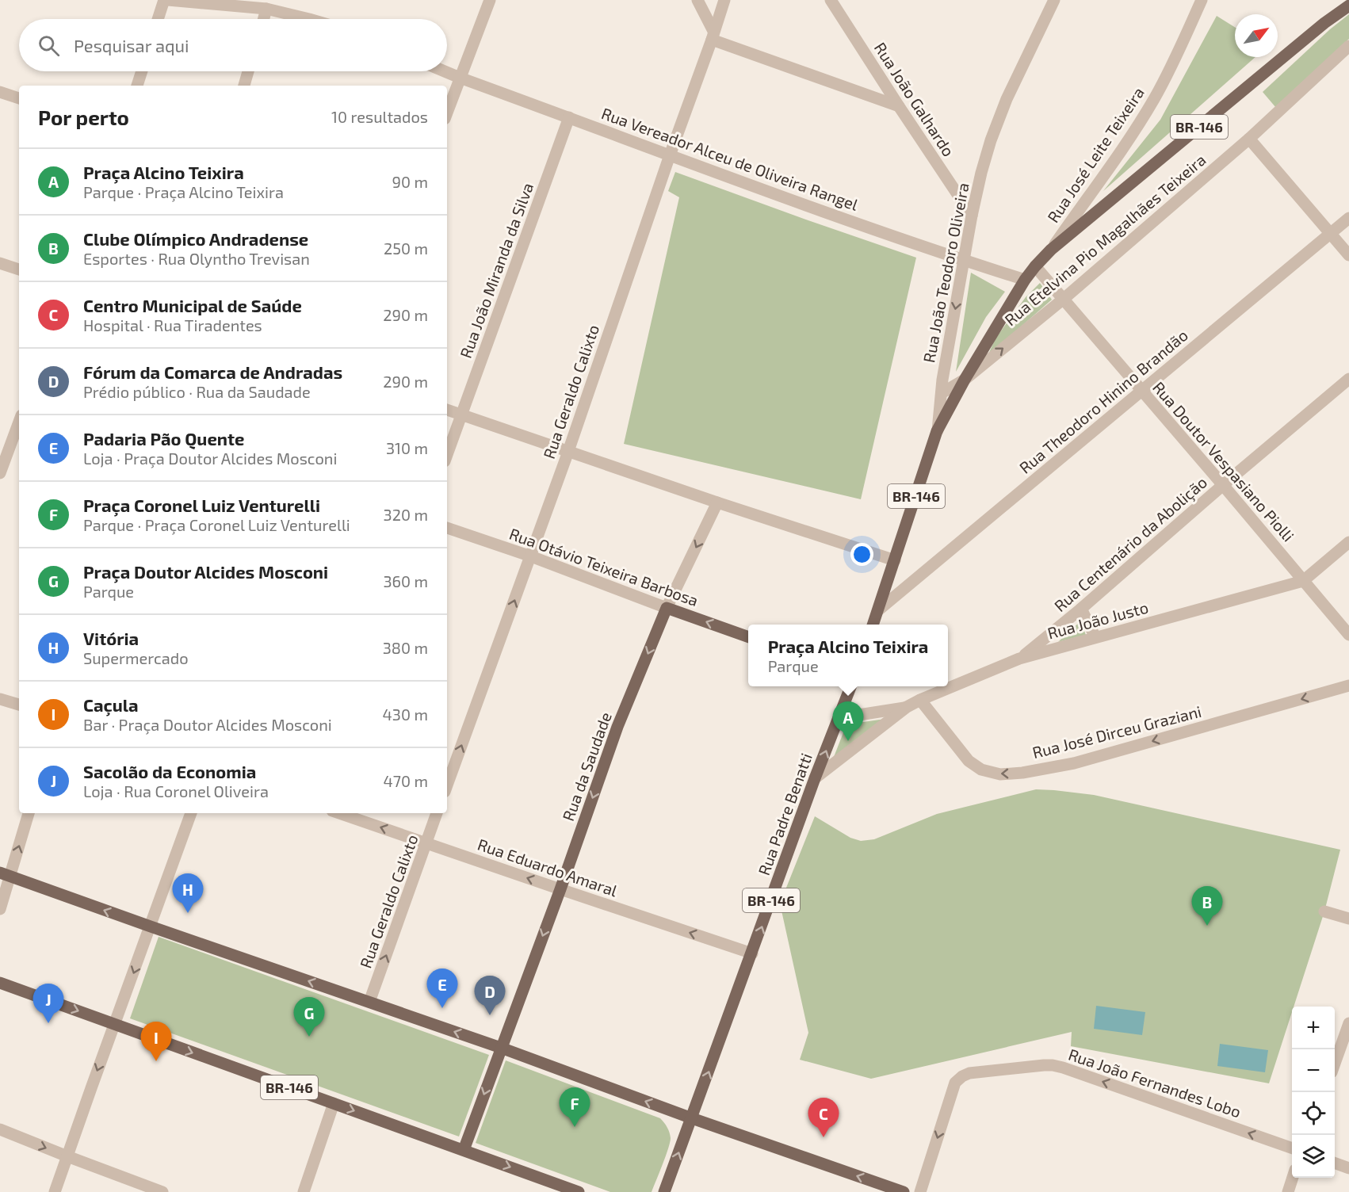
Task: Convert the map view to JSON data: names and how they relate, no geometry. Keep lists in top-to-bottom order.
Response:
{
  "streets": {
    "main road": [
      "BR-146",
      "Rua Etelvina Pio Magalhães Teixeira",
      "Rua João Teodoro Oliveira",
      "Rua Otávio Teixeira Barbosa",
      "Rua da Saudade",
      "Rua Padre Benatti"
    ],
    "street": [
      "Rua João Galhardo",
      "Rua José Leite Teixeira",
      "Rua Vereador Alceu de Oliveira Rangel",
      "Rua João Miranda da Silva",
      "Rua Geraldo Calixto",
      "Rua Theodoro Hinino Brandão",
      "Rua Doutor Vespasiano Piolli",
      "Rua Centenário da Abolição",
      "Rua João Justo",
      "Rua José Dirceu Graziani",
      "Rua Eduardo Amaral",
      "Rua João Fernandes Lobo"
    ]
  },
  "crossings": [
    ["Rua João Galhardo", "Rua João Teodoro Oliveira"],
    ["BR-146", "Rua José Leite Teixeira"],
    ["BR-146", "Rua Vereador Alceu de Oliveira Rangel"],
    ["BR-146", "Rua Etelvina Pio Magalhães Teixeira"],
    ["BR-146", "Rua João Teodoro Oliveira"],
    ["BR-146", "Rua Theodoro Hinino Brandão"],
    ["BR-146", "Rua Doutor Vespasiano Piolli"],
    ["BR-146", "Rua da Saudade"],
    ["BR-146", "Rua Padre Benatti"],
    ["Rua Vereador Alceu de Oliveira Rangel", "Rua Etelvina Pio Magalhães Teixeira"],
    ["Rua Vereador Alceu de Oliveira Rangel", "Rua João Miranda da Silva"],
    ["Rua Vereador Alceu de Oliveira Rangel", "Rua João Teodoro Oliveira"],
    ["Rua Vereador Alceu de Oliveira Rangel", "Rua Geraldo Calixto"],
    ["Rua Etelvina Pio Magalhães Teixeira", "Rua João Teodoro Oliveira"],
    ["Rua Etelvina Pio Magalhães Teixeira", "Rua Doutor Vespasiano Piolli"],
    ["Rua Geraldo Calixto", "Rua Otávio Teixeira Barbosa"],
    ["Rua Geraldo Calixto", "Rua Eduardo Amaral"],
    ["Rua Theodoro Hinino Brandão", "Rua Doutor Vespasiano Piolli"],
    ["Rua Doutor Vespasiano Piolli", "Rua Centenário da Abolição"],
    ["Rua Doutor Vespasiano Piolli", "Rua João Justo"],
    ["Rua Centenário da Abolição", "Rua João Justo"],
    ["Rua Otávio Teixeira Barbosa", "Rua da Saudade"],
    ["Rua João Justo", "Rua José Dirceu Graziani"],
    ["Rua da Saudade", "Rua Eduardo Amaral"],
    ["Rua Padre Benatti", "Rua Eduardo Amaral"]
  ],
  "one_way": [
    "Rua Geraldo Calixto",
    "Rua José Dirceu Graziani",
    "Rua da Saudade",
    "Rua Padre Benatti",
    "Rua Eduardo Amaral"
  ],
  "north": "top right",
  "page": {
    "search": "Pesquisar aqui",
    "heading": ["Por perto", "10 resultados"],
    "list": [
      {
        "mark": "A",
        "name": "Praça Alcino Teixira",
        "note": "Parque · Praça Alcino Teixira",
        "value": "90 m"
      },
      {
        "mark": "B",
        "name": "Clube Olímpico Andradense",
        "note": "Esportes · Rua Olyntho Trevisan",
        "value": "250 m"
      },
      {
        "mark": "C",
        "name": "Centro Municipal de Saúde",
        "note": "Hospital · Rua Tiradentes",
        "value": "290 m"
      },
      {
        "mark": "D",
        "name": "Fórum da Comarca de Andradas",
        "note": "Prédio público · Rua da Saudade",
        "value": "290 m"
      },
      {
        "mark": "E",
        "name": "Padaria Pão Quente",
        "note": "Loja · Praça Doutor Alcides Mosconi",
        "value": "310 m"
      },
      {
        "mark": "F",
        "name": "Praça Coronel Luiz Venturelli",
        "note": "Parque · Praça Coronel Luiz Venturelli",
        "value": "320 m"
      },
      {
        "mark": "G",
        "name": "Praça Doutor Alcides Mosconi",
        "note": "Parque",
        "value": "360 m"
      },
      {
        "mark": "H",
        "name": "Vitória",
        "note": "Supermercado",
        "value": "380 m"
      },
      {
        "mark": "I",
        "name": "Caçula",
        "note": "Bar · Praça Doutor Alcides Mosconi",
        "value": "430 m"
      },
      {
        "mark": "J",
        "name": "Sacolão da Economia",
        "note": "Loja · Rua Coronel Oliveira",
        "value": "470 m"
      }
    ],
    "popup": ["Praça Alcino Teixira", "Parque"],
    "pins": [
      "A",
      "H",
      "B",
      "E",
      "D",
      "J",
      "G",
      "I",
      "F",
      "C"
    ],
    "map_buttons": ["+", "−"]
  }
}
